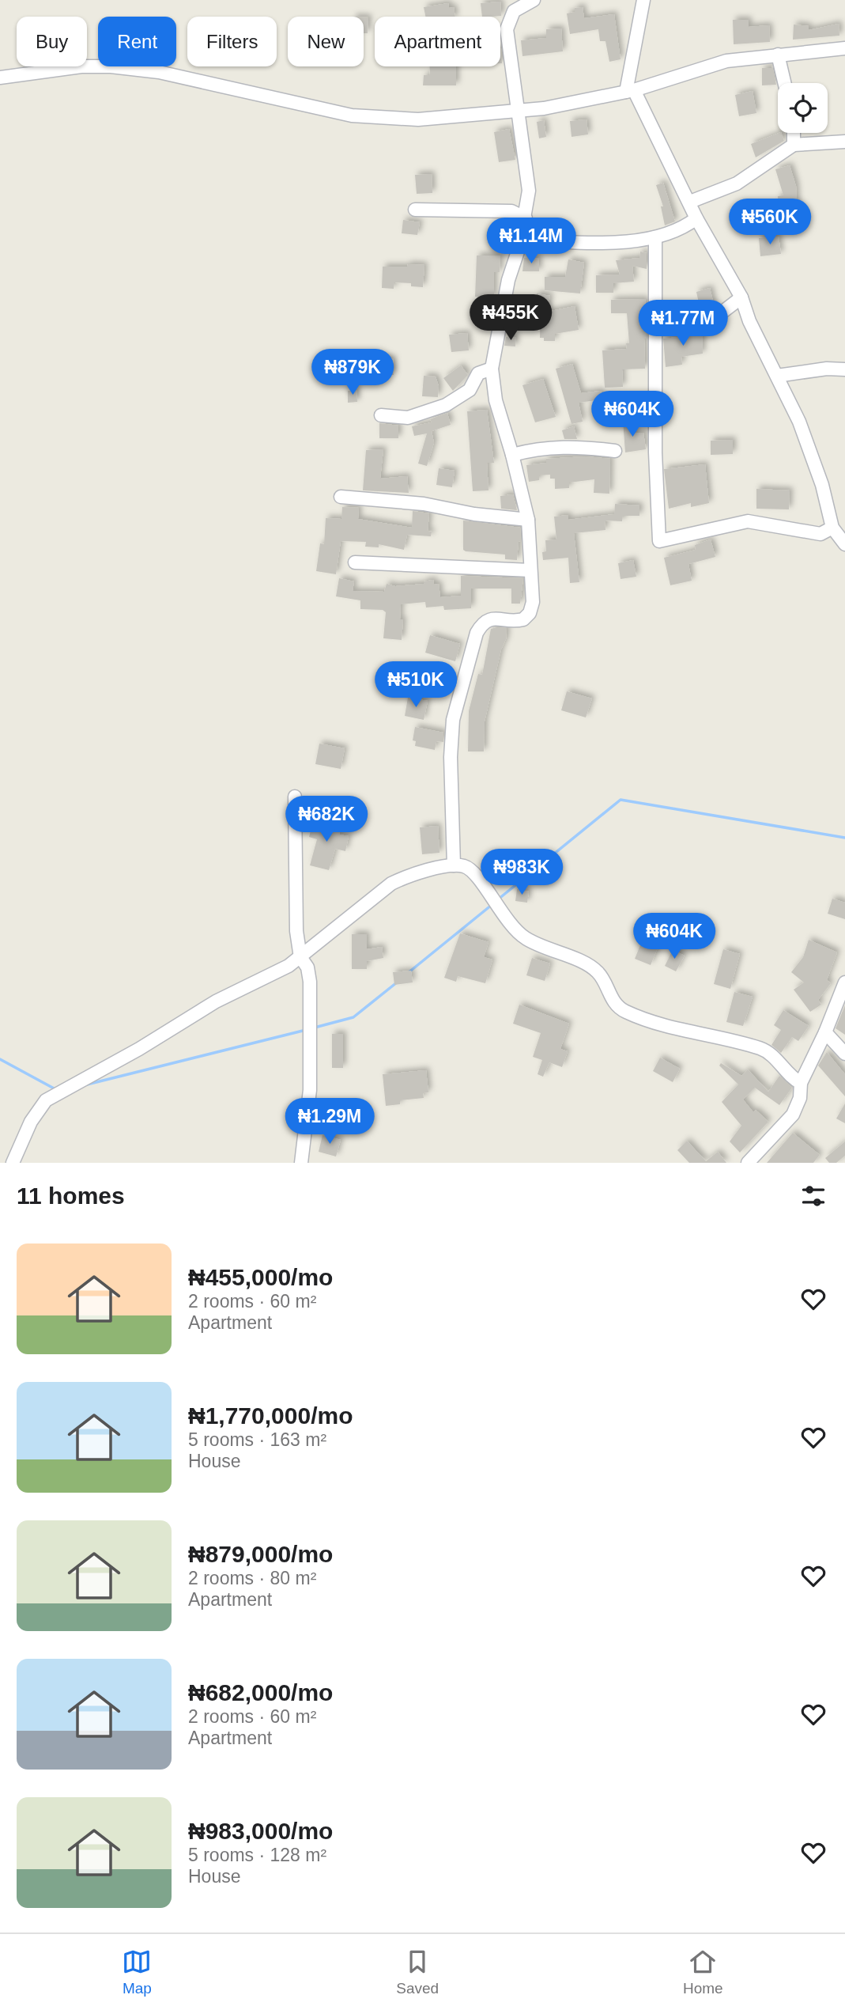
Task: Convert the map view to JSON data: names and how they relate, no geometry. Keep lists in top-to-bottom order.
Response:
{
  "page": {
    "chip": [
      "Buy",
      "Rent",
      "Filters",
      "New",
      "Apartment"
    ],
    "price": [
      "₦560K",
      "₦1.14M",
      "₦455K",
      "₦1.77M",
      "₦879K",
      "₦604K",
      "₦510K",
      "₦682K",
      "₦983K",
      "₦604K",
      "₦1.29M"
    ],
    "heading": "11 homes",
    "list": [
      {
        "name": "₦455,000/mo",
        "note": "2 rooms · 60 m² · Apartment"
      },
      {
        "name": "₦1,770,000/mo",
        "note": "5 rooms · 163 m² · House"
      },
      {
        "name": "₦879,000/mo",
        "note": "2 rooms · 80 m² · Apartment"
      },
      {
        "name": "₦682,000/mo",
        "note": "2 rooms · 60 m² · Apartment"
      },
      {
        "name": "₦983,000/mo",
        "note": "5 rooms · 128 m² · House"
      }
    ],
    "tabs": ["Map", "Saved", "Home"]
  }
}
